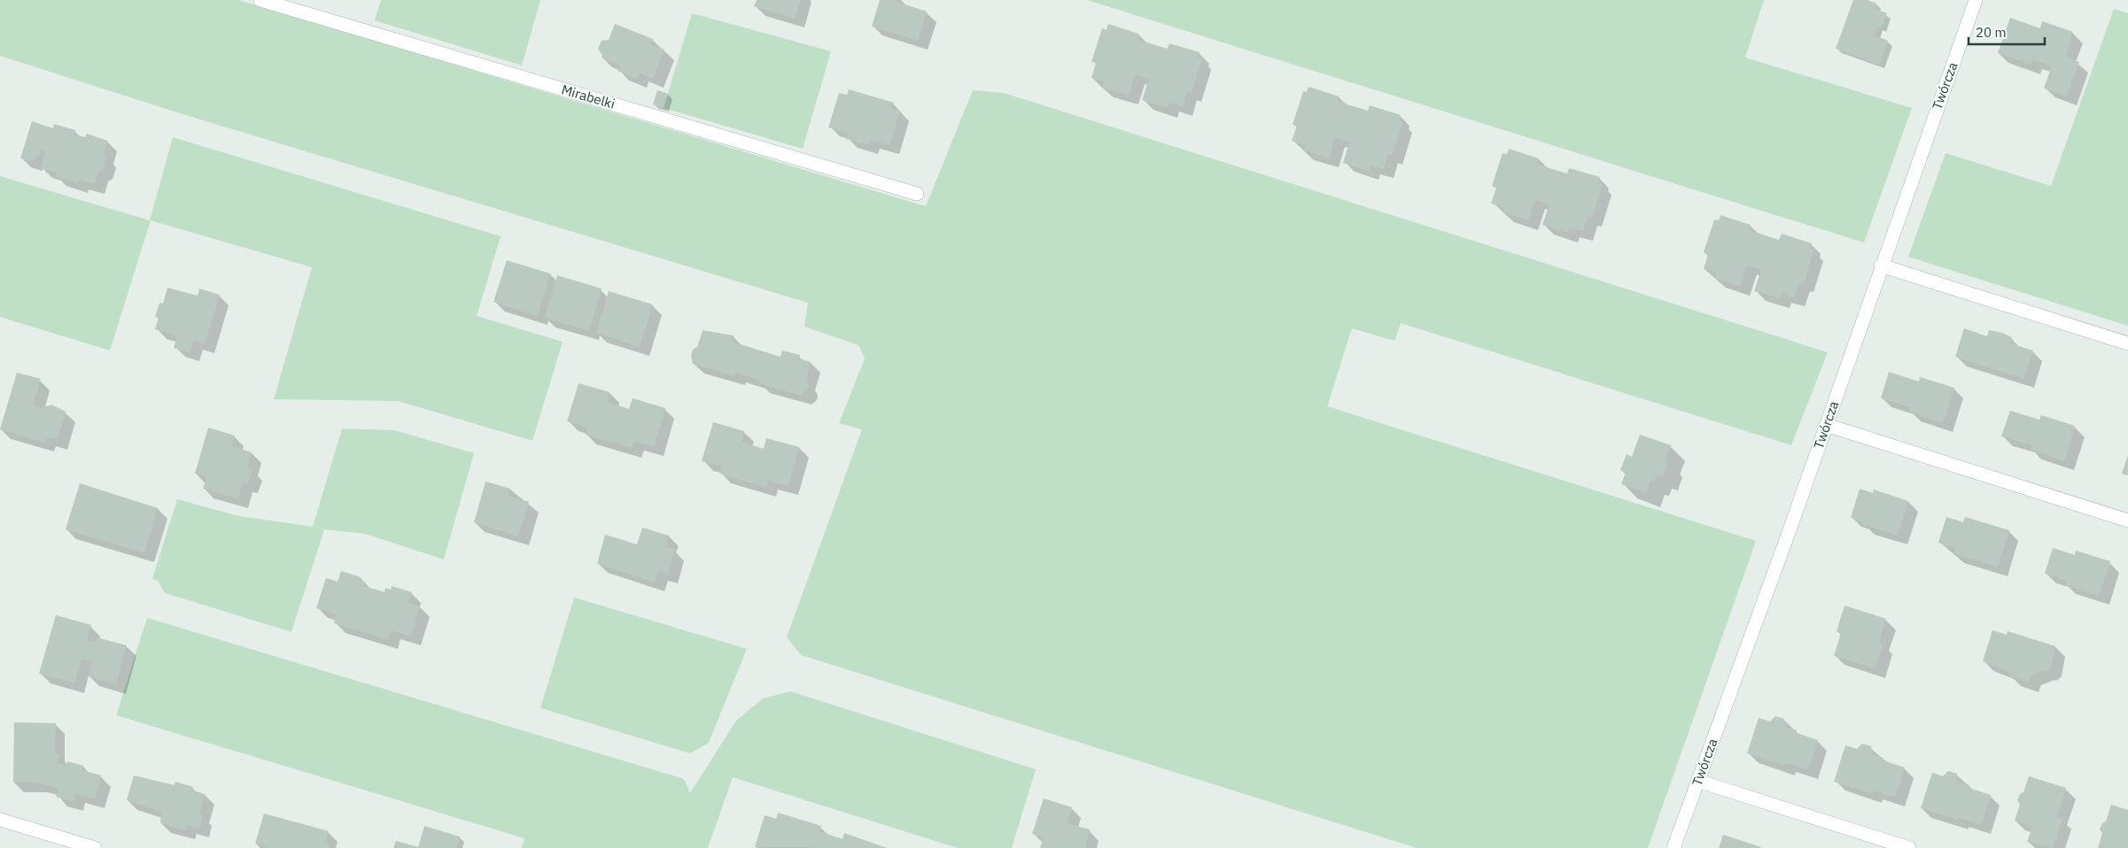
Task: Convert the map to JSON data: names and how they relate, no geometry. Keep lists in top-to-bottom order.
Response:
{
  "streets": {
    "street": ["Twórcza", "Mirabelki"]
  },
  "scale_bar": "20 m"
}
